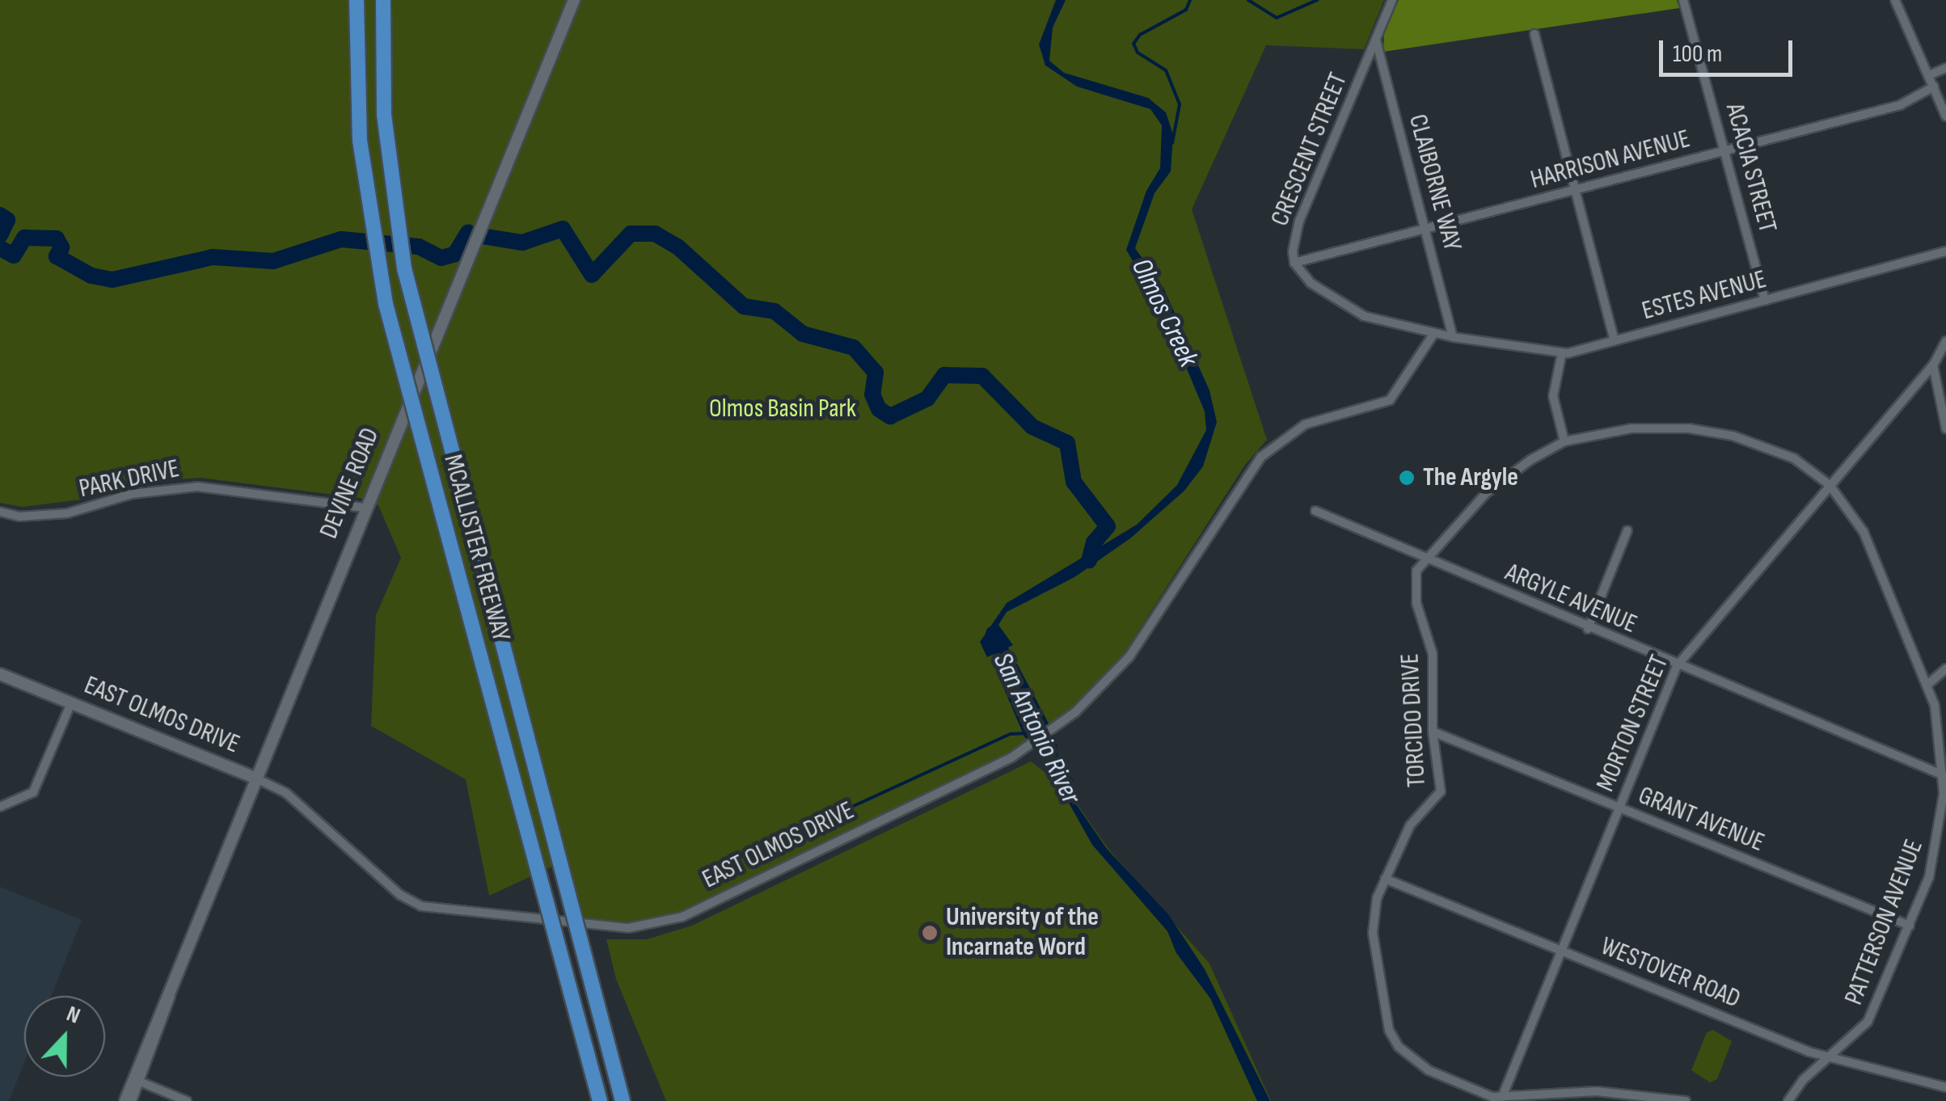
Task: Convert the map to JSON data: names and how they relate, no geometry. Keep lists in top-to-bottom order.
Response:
{
  "streets": {
    "highway": ["MCALLISTER FREEWAY"],
    "street": [
      "CRESCENT STREET",
      "HARRISON AVENUE",
      "ACACIA STREET",
      "CLAIBORNE WAY",
      "ESTES AVENUE",
      "PARK DRIVE",
      "DEVINE ROAD",
      "ARGYLE AVENUE",
      "EAST OLMOS DRIVE",
      "TORCIDO DRIVE",
      "MORTON STREET",
      "GRANT AVENUE",
      "PATTERSON AVENUE",
      "WESTOVER ROAD"
    ]
  },
  "crossings": [
    ["CRESCENT STREET", "HARRISON AVENUE"],
    ["CRESCENT STREET", "CLAIBORNE WAY"],
    ["CRESCENT STREET", "EAST OLMOS DRIVE"],
    ["HARRISON AVENUE", "ACACIA STREET"],
    ["HARRISON AVENUE", "CLAIBORNE WAY"],
    ["ACACIA STREET", "ESTES AVENUE"],
    ["PARK DRIVE", "DEVINE ROAD"],
    ["DEVINE ROAD", "EAST OLMOS DRIVE"],
    ["ARGYLE AVENUE", "TORCIDO DRIVE"],
    ["ARGYLE AVENUE", "MORTON STREET"],
    ["ARGYLE AVENUE", "PATTERSON AVENUE"],
    ["TORCIDO DRIVE", "MORTON STREET"],
    ["TORCIDO DRIVE", "GRANT AVENUE"],
    ["TORCIDO DRIVE", "PATTERSON AVENUE"],
    ["TORCIDO DRIVE", "WESTOVER ROAD"],
    ["MORTON STREET", "GRANT AVENUE"],
    ["MORTON STREET", "PATTERSON AVENUE"],
    ["MORTON STREET", "WESTOVER ROAD"],
    ["GRANT AVENUE", "PATTERSON AVENUE"],
    ["PATTERSON AVENUE", "WESTOVER ROAD"]
  ],
  "water": ["Olmos Creek", "San Antonio River"],
  "parks": ["Olmos Basin Park"],
  "places": ["The Argyle", "University of the Incarnate Word"],
  "scale_bar": "100 m",
  "north": "top"
}
